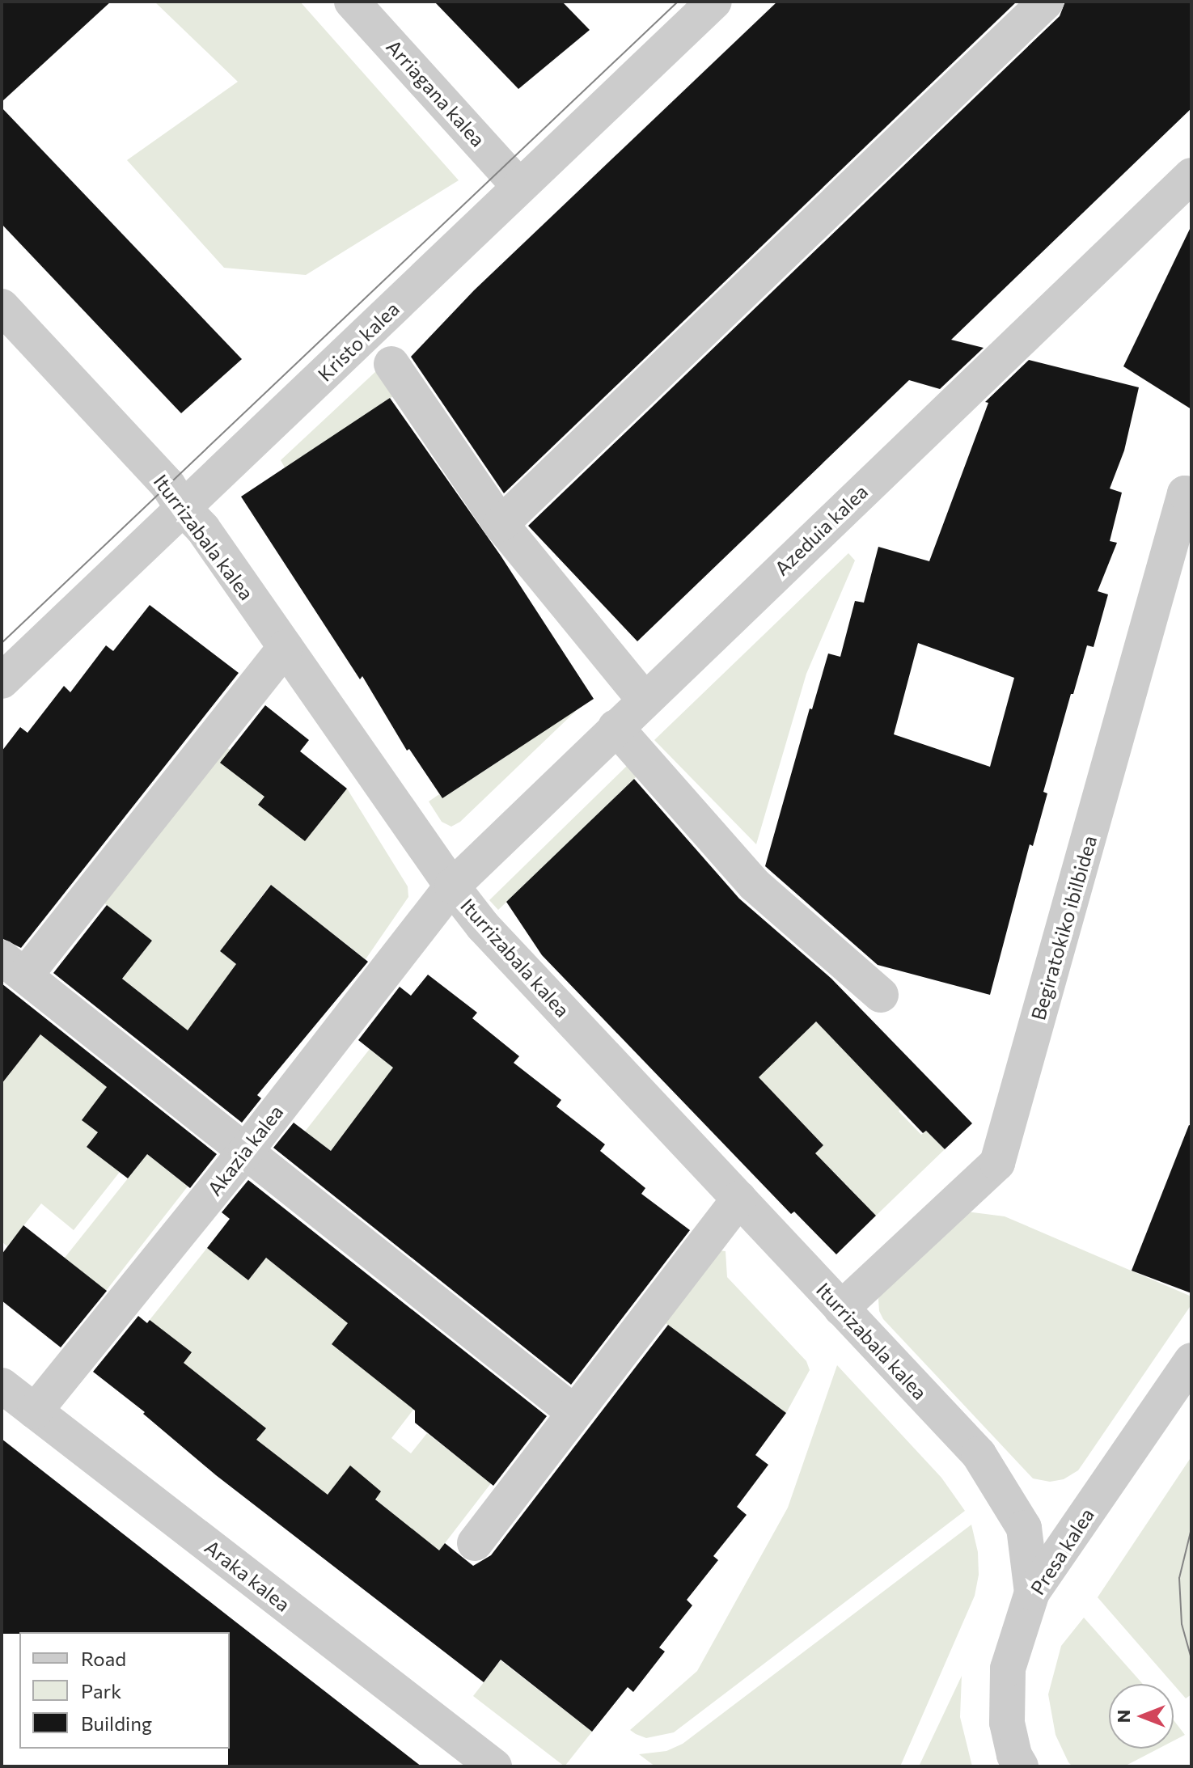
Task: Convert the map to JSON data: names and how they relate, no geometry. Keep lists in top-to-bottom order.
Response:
{
  "streets": {
    "street": [
      "Arriagana kalea",
      "Kristo kalea",
      "Azeduia kalea",
      "Iturrizabala kalea",
      "Begiratokiko ibilbidea",
      "Akazia kalea",
      "Presa kalea",
      "Araka kalea"
    ]
  },
  "crossings": [
    ["Arriagana kalea", "Kristo kalea"],
    ["Kristo kalea", "Iturrizabala kalea"],
    ["Azeduia kalea", "Iturrizabala kalea"],
    ["Azeduia kalea", "Akazia kalea"],
    ["Iturrizabala kalea", "Begiratokiko ibilbidea"],
    ["Iturrizabala kalea", "Akazia kalea"],
    ["Iturrizabala kalea", "Presa kalea"],
    ["Akazia kalea", "Araka kalea"]
  ],
  "legend": ["Road", "Park", "Building"],
  "north": "left"
}
